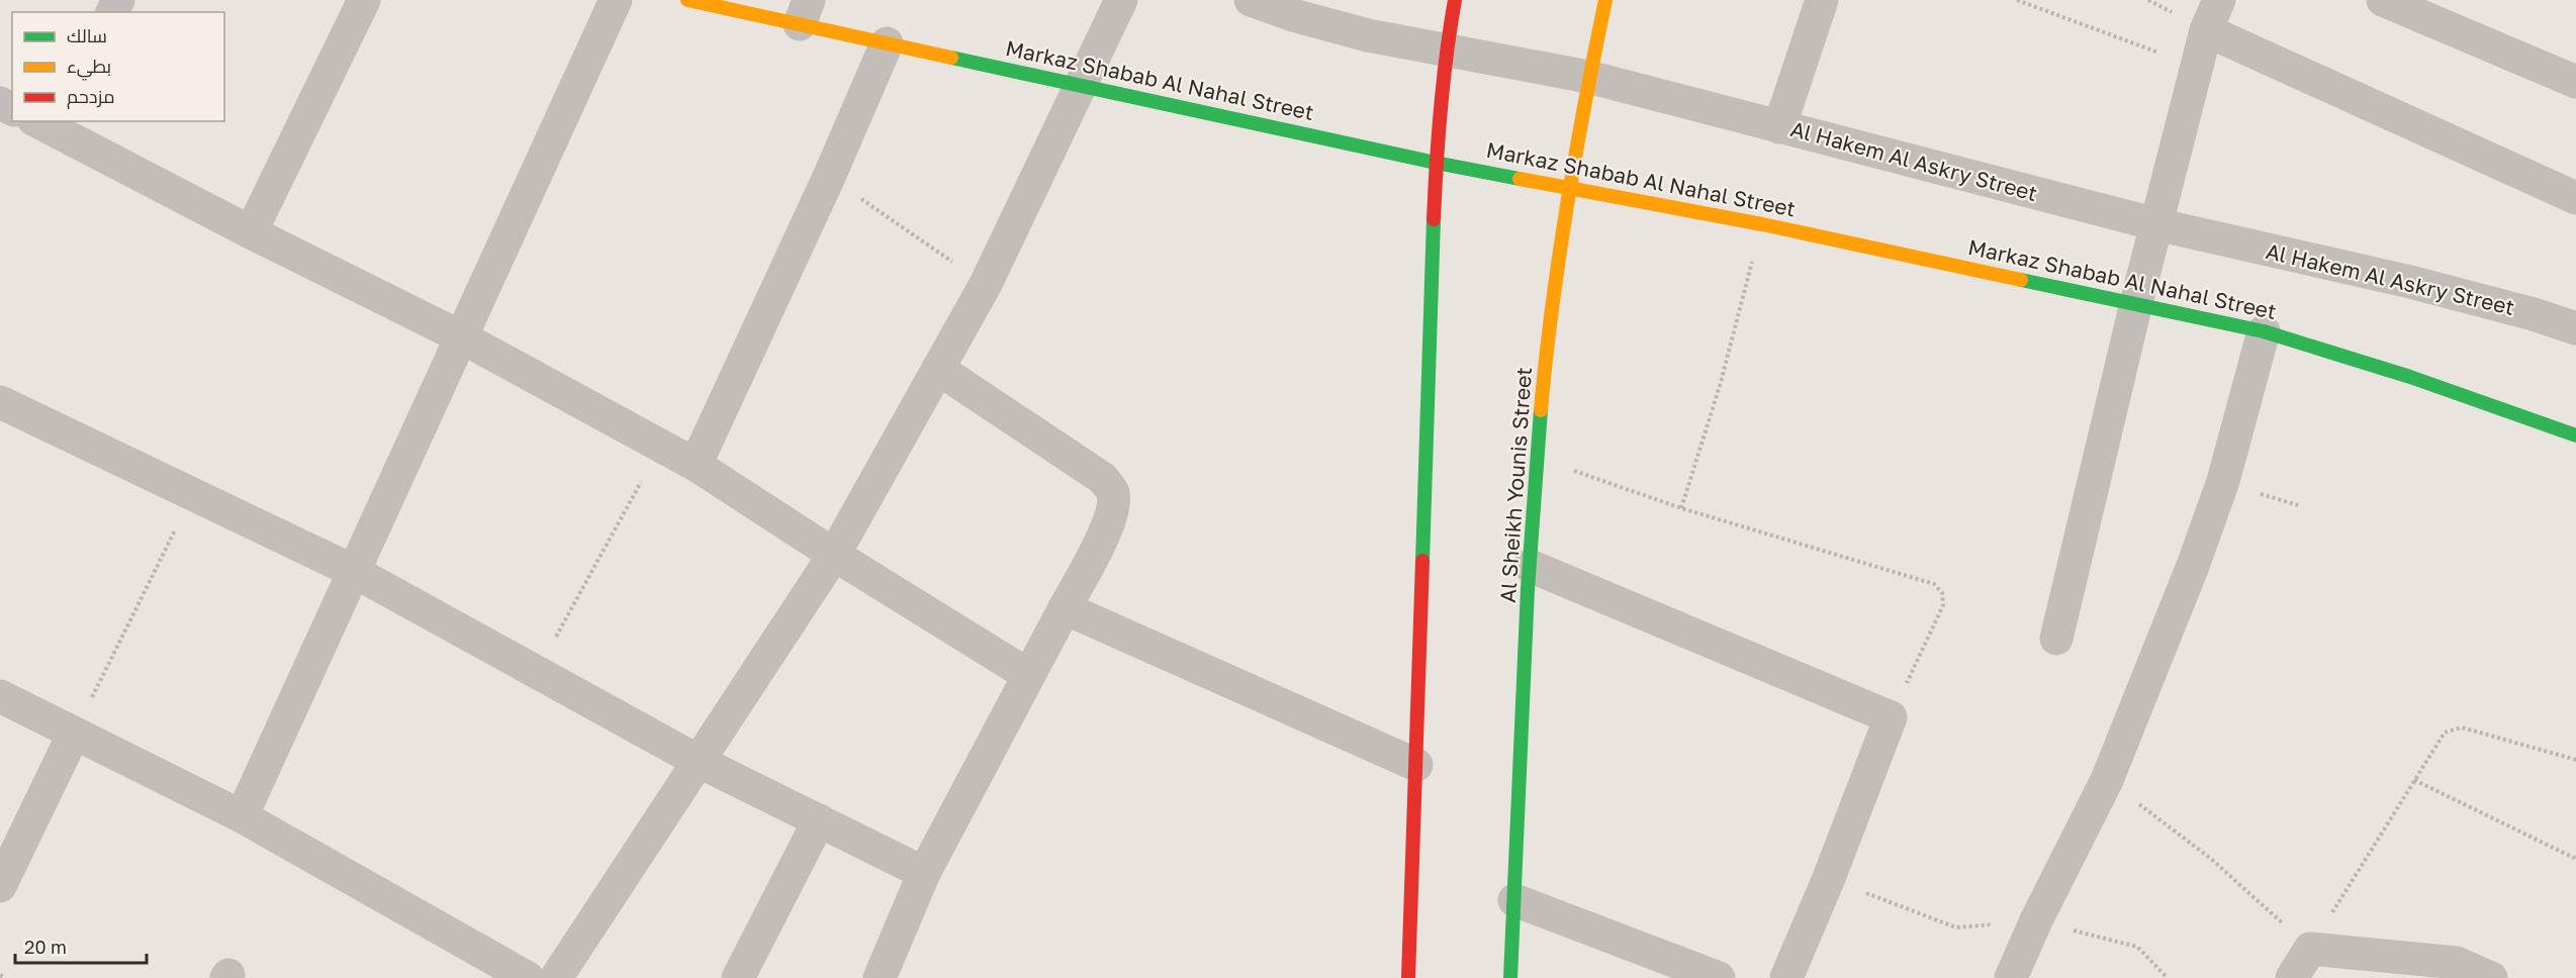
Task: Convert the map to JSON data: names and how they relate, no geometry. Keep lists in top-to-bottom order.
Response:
{
  "streets": {
    "street": ["Markaz Shabab Al Nahal Street", "Al Hakem Al Askry Street", "Al Sheikh Younis Street"]
  },
  "crossings": [
    ["Markaz Shabab Al Nahal Street", "Al Sheikh Younis Street"],
    ["Al Hakem Al Askry Street", "Al Sheikh Younis Street"]
  ],
  "legend": ["سالك", "بطيء", "مزدحم"],
  "scale_bar": "20 m"
}
